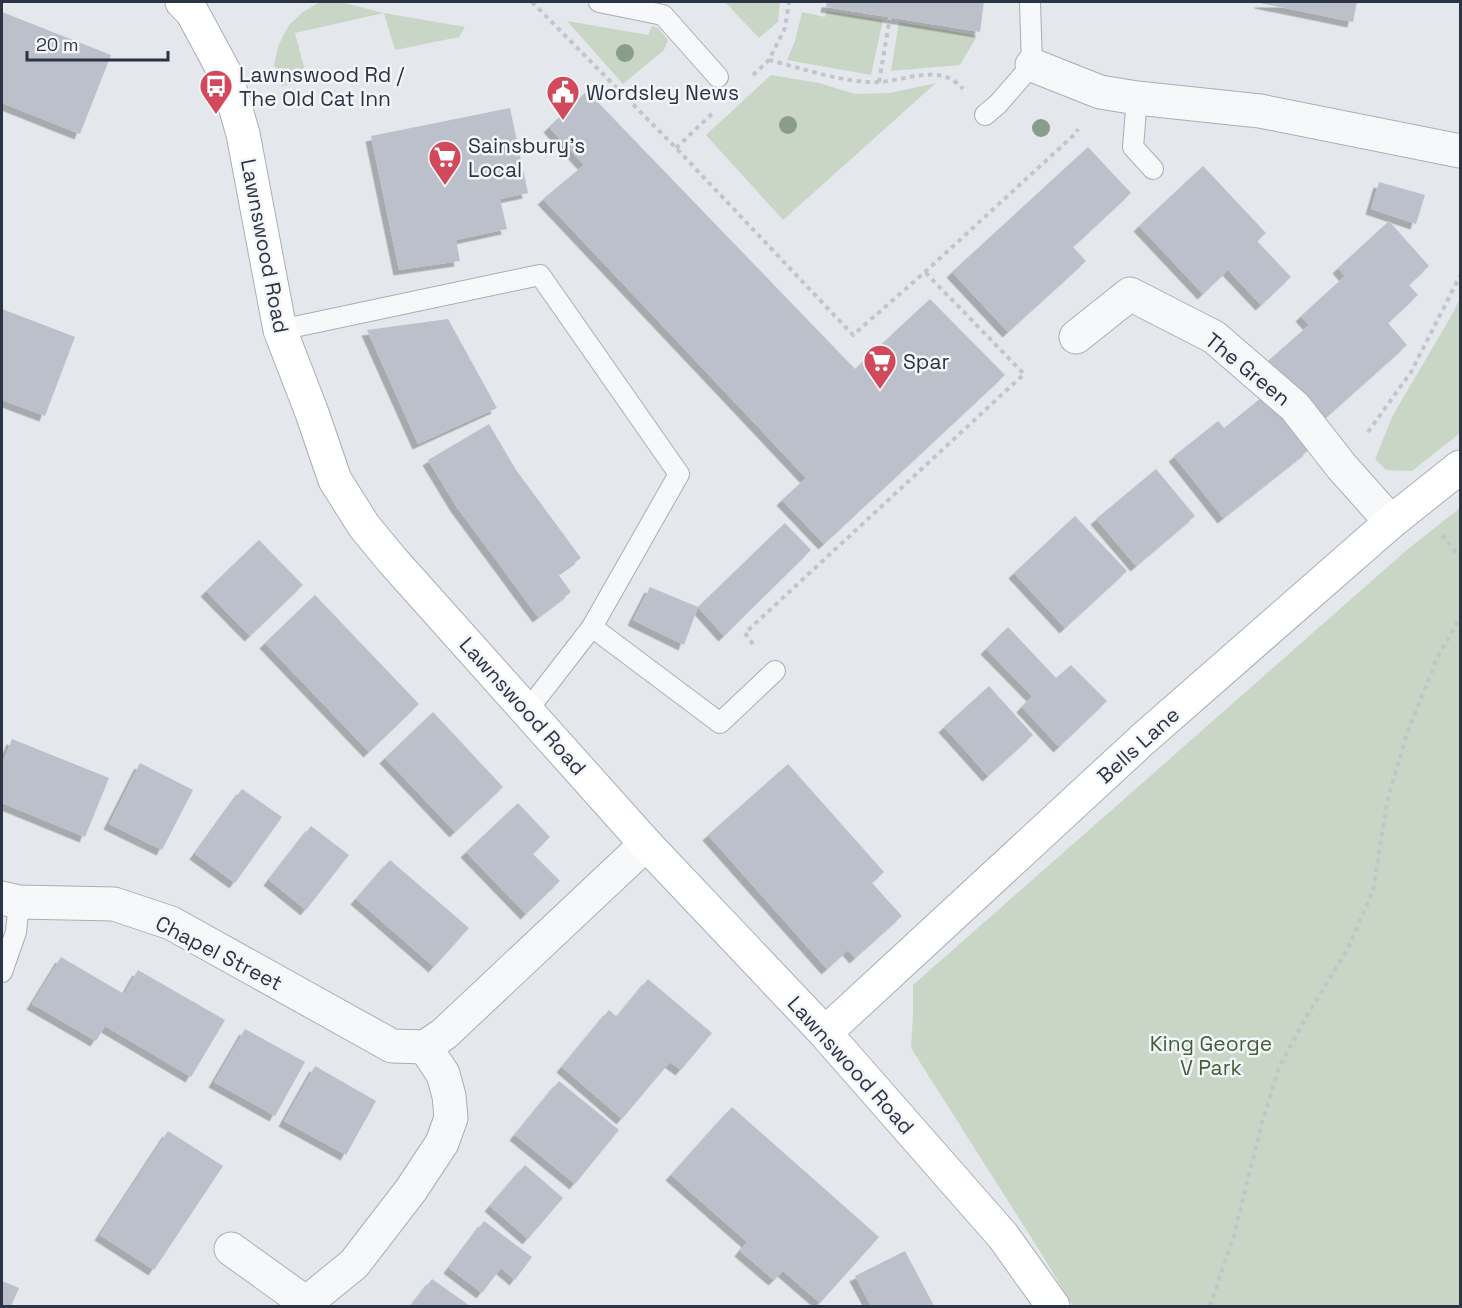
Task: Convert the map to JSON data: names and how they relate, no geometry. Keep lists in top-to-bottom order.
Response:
{
  "streets": {
    "street": [
      "Lawnswood Road",
      "The Green",
      "Bells Lane",
      "Chapel Street"
    ]
  },
  "crossings": [
    ["Lawnswood Road", "Bells Lane"],
    ["The Green", "Bells Lane"]
  ],
  "parks": ["King George V Park"],
  "places": {
    "bus stop": ["Lawnswood Rd / The Old Cat Inn"],
    "public building": ["Wordsley News"],
    "supermarket": ["Sainsbury's Local", "Spar"]
  },
  "scale_bar": "20 m"
}
